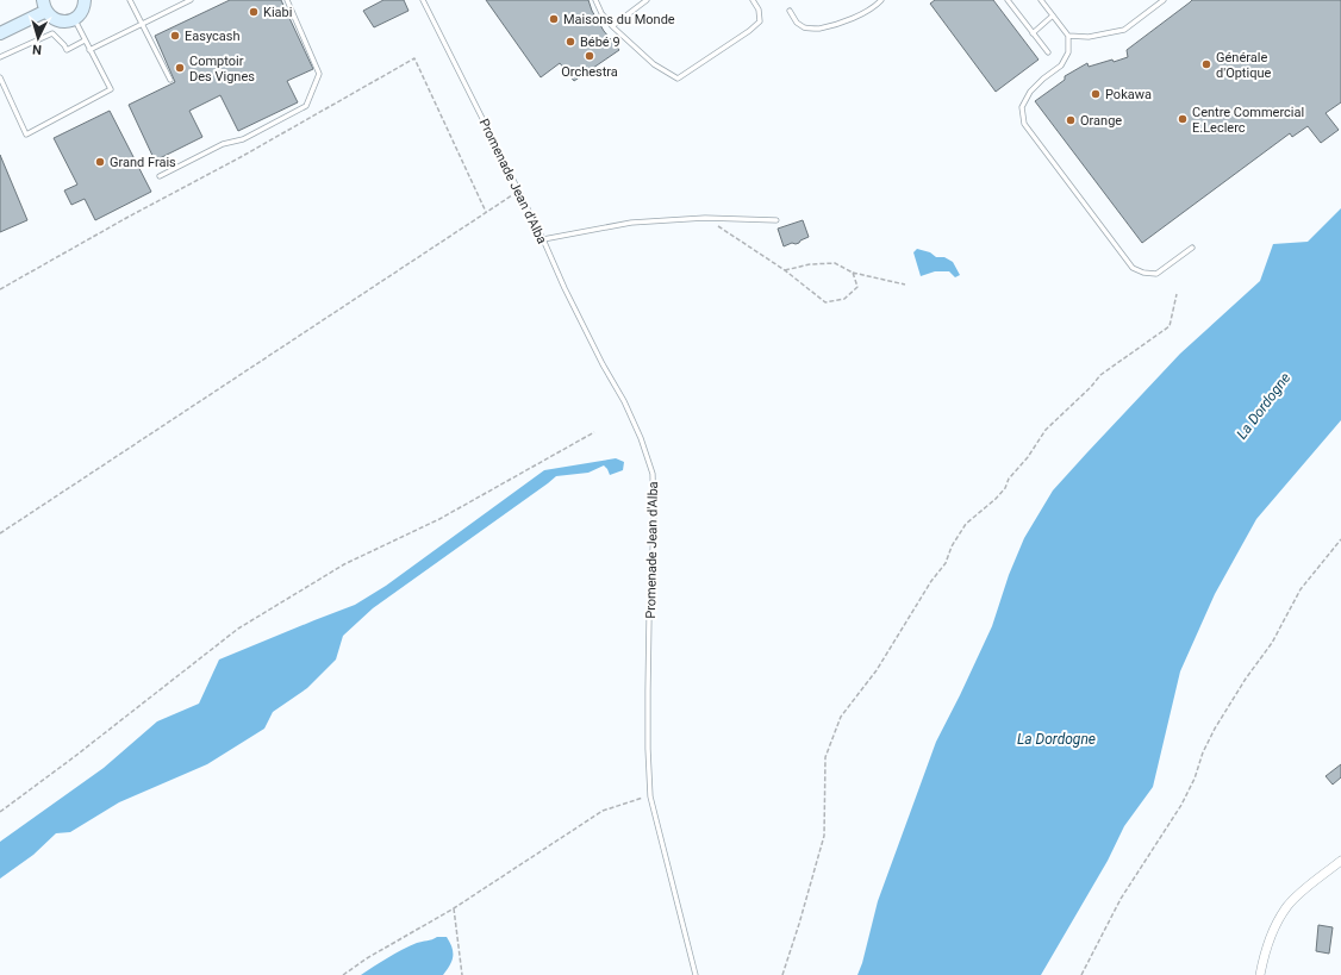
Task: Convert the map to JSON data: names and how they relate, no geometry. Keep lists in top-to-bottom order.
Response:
{
  "streets": {
    "lane": ["Promenade Jean d'Alba"]
  },
  "water": ["La Dordogne"],
  "places": [
    "Kiabi",
    "Maisons du Monde",
    "Easycash",
    "Bébé 9",
    "Orchestra",
    "Générale d'Optique",
    "Comptoir Des Vignes",
    "Pokawa",
    "Centre Commercial E.Leclerc",
    "Orange",
    "Grand Frais"
  ],
  "north": "bottom"
}
